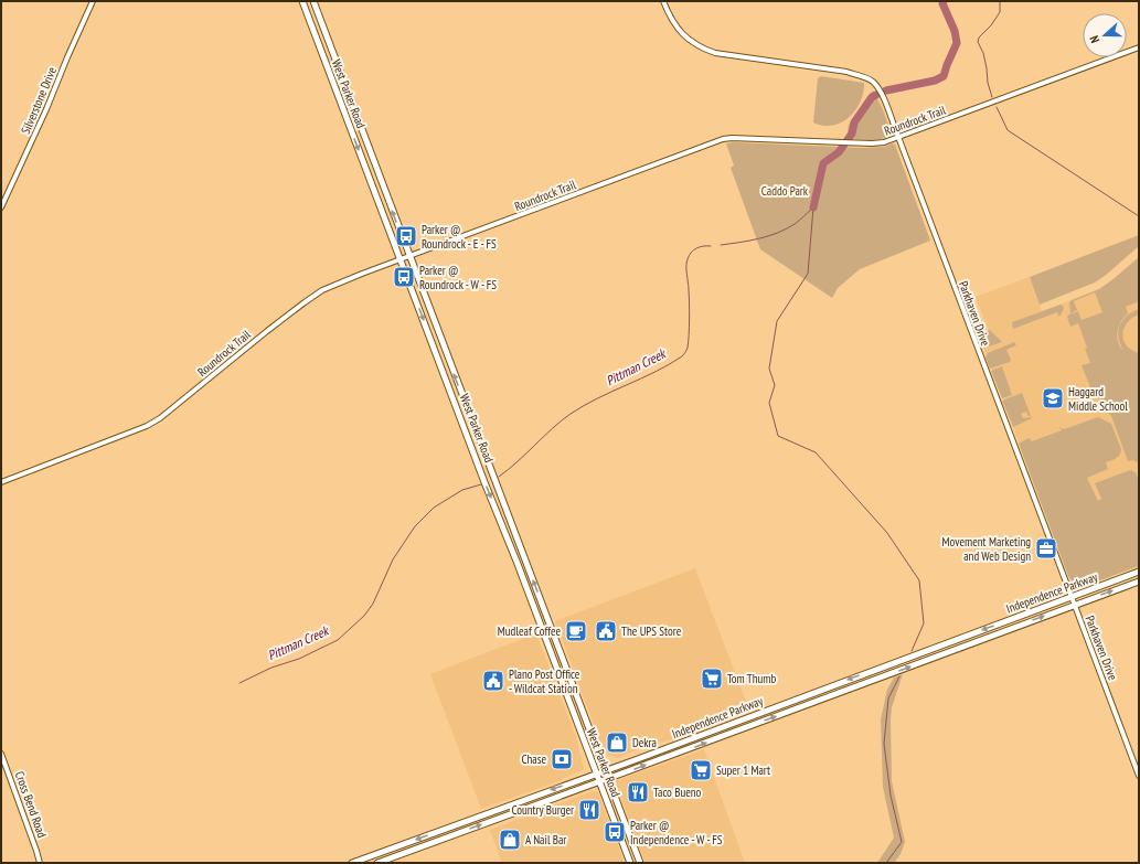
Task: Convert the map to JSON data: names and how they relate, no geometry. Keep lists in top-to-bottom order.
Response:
{
  "streets": {
    "main road": ["West Parker Road", "Independence Parkway"],
    "street": [
      "Silverstone Drive",
      "Roundrock Trail",
      "Parkhaven Drive",
      "Cross Bend Road"
    ]
  },
  "crossings": [
    ["West Parker Road", "Roundrock Trail"],
    ["West Parker Road", "Independence Parkway"],
    ["Roundrock Trail", "Parkhaven Drive"],
    ["Parkhaven Drive", "Independence Parkway"]
  ],
  "water": ["Pittman Creek"],
  "parks": ["Caddo Park"],
  "places": {
    "bus stop": ["Parker @ Roundrock - E - FS", "Parker @ Roundrock - W - FS", "Parker @ Independence - W - FS"],
    "school or university": ["Haggard Middle School"],
    "office": ["Movement Marketing and Web Design"],
    "cafe": ["Mudleaf Coffee"],
    "public building": ["The UPS Store", "Plano Post Office - Wildcat Station"],
    "supermarket": ["Tom Thumb", "Super 1 Mart"],
    "shop": ["Dekra", "A Nail Bar"],
    "bank": ["Chase"],
    "restaurant": ["Taco Bueno", "Country Burger"]
  },
  "north": "left"
}
